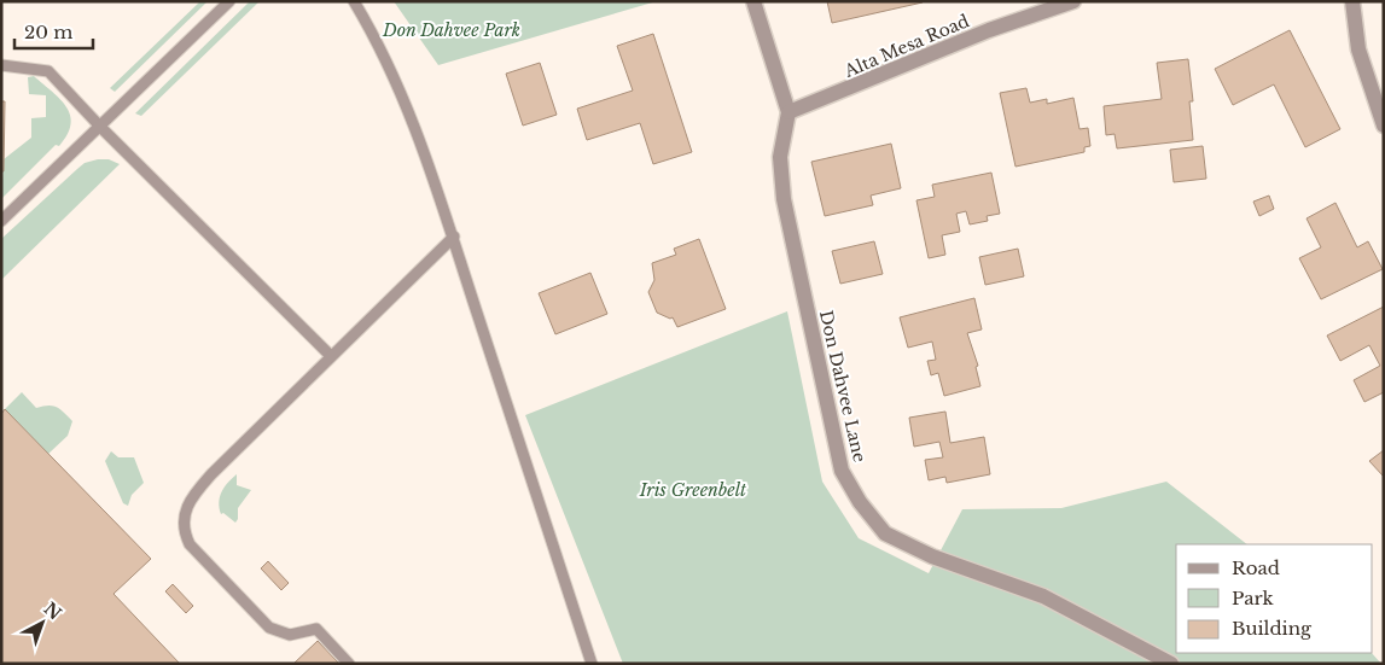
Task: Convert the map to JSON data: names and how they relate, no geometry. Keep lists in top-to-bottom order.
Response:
{
  "streets": {
    "street": ["Alta Mesa Road", "Don Dahvee Lane"]
  },
  "crossings": [
    ["Alta Mesa Road", "Don Dahvee Lane"]
  ],
  "parks": ["Don Dahvee Park", "Iris Greenbelt"],
  "legend": ["Road", "Park", "Building"],
  "scale_bar": "20 m",
  "north": "top right"
}
